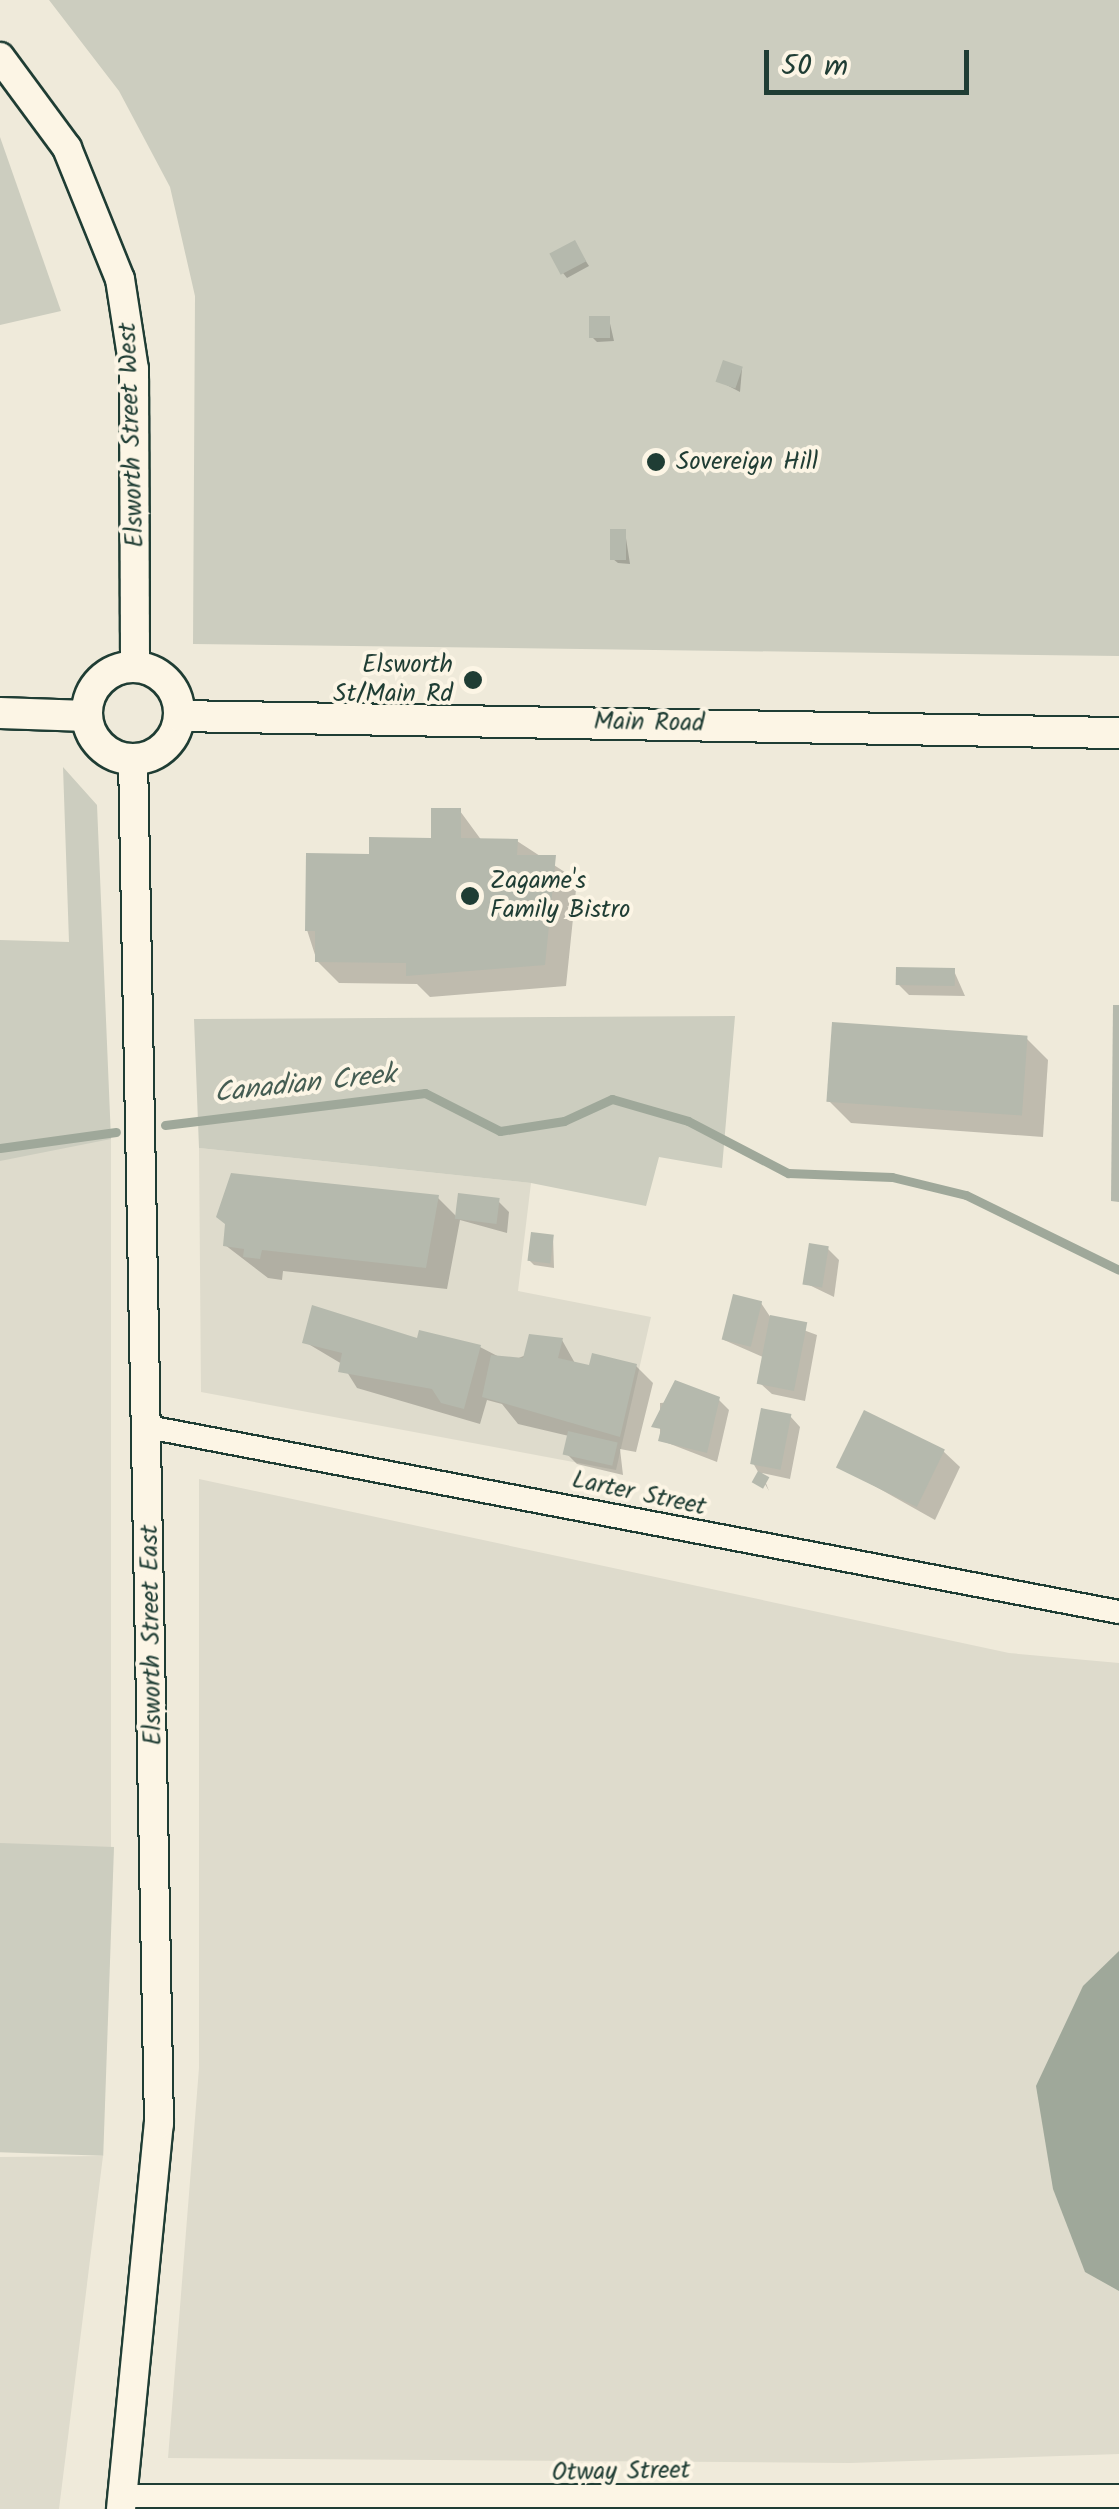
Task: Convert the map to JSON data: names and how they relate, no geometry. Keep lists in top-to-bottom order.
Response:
{
  "streets": {
    "main road": ["Main Road"],
    "street": [
      "Elsworth Street West",
      "Larter Street",
      "Elsworth Street East",
      "Otway Street"
    ]
  },
  "crossings": [
    ["Elsworth Street West", "Main Road"],
    ["Elsworth Street West", "Elsworth Street East"],
    ["Main Road", "Elsworth Street East"],
    ["Larter Street", "Elsworth Street East"],
    ["Elsworth Street East", "Otway Street"]
  ],
  "water": ["Canadian Creek"],
  "places": ["Sovereign Hill", "Elsworth St/Main Rd", "Zagame's Family Bistro"],
  "scale_bar": "50 m"
}
